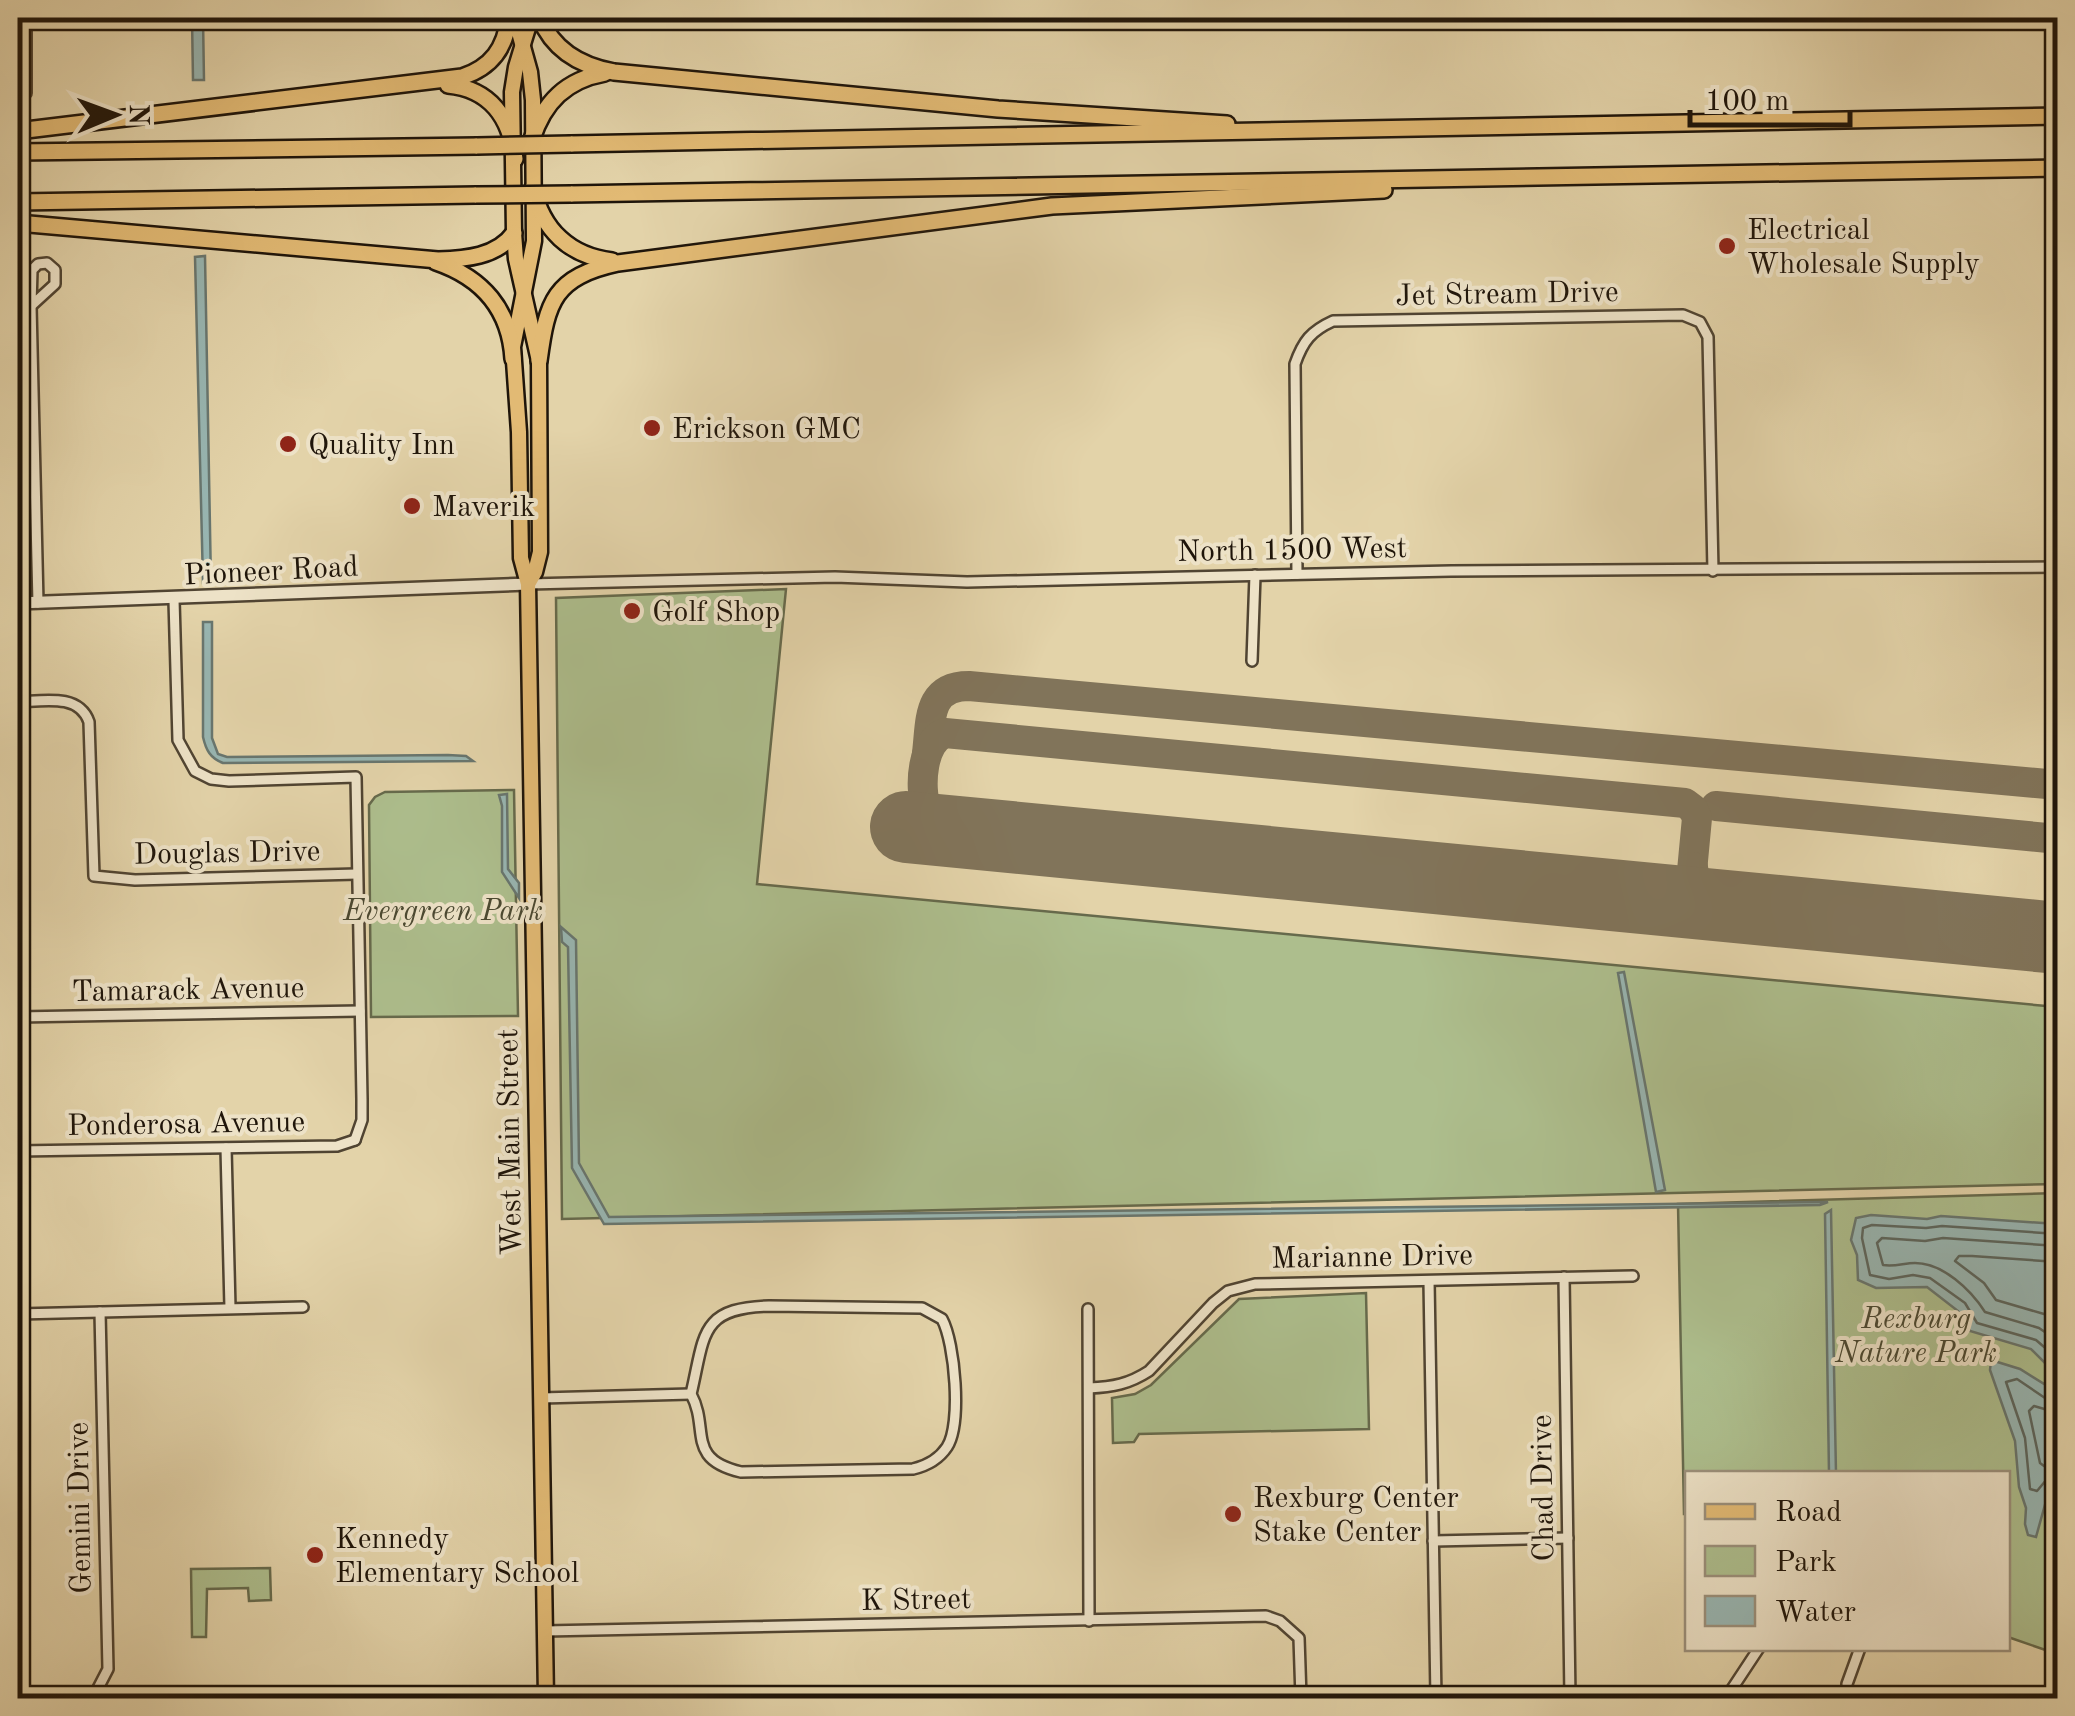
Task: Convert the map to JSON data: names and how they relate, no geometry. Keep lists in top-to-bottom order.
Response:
{
  "streets": {
    "main road": ["West Main Street"],
    "street": [
      "Jet Stream Drive",
      "North 1500 West",
      "Pioneer Road",
      "Douglas Drive",
      "Tamarack Avenue",
      "Ponderosa Avenue",
      "Marianne Drive",
      "Chad Drive",
      "Gemini Drive",
      "K Street"
    ]
  },
  "crossings": [
    ["Jet Stream Drive", "North 1500 West"],
    ["North 1500 West", "Pioneer Road"],
    ["North 1500 West", "West Main Street"],
    ["Pioneer Road", "West Main Street"],
    ["West Main Street", "K Street"],
    ["Marianne Drive", "Chad Drive"]
  ],
  "parks": ["Evergreen Park", "Rexburg Nature Park"],
  "places": [
    "Electrical Wholesale Supply",
    "Erickson GMC",
    "Quality Inn",
    "Maverik",
    "Golf Shop",
    "Rexburg Center Stake Center",
    "Kennedy Elementary School"
  ],
  "legend": ["Road", "Park", "Water"],
  "scale_bar": "100 m",
  "north": "right"
}
